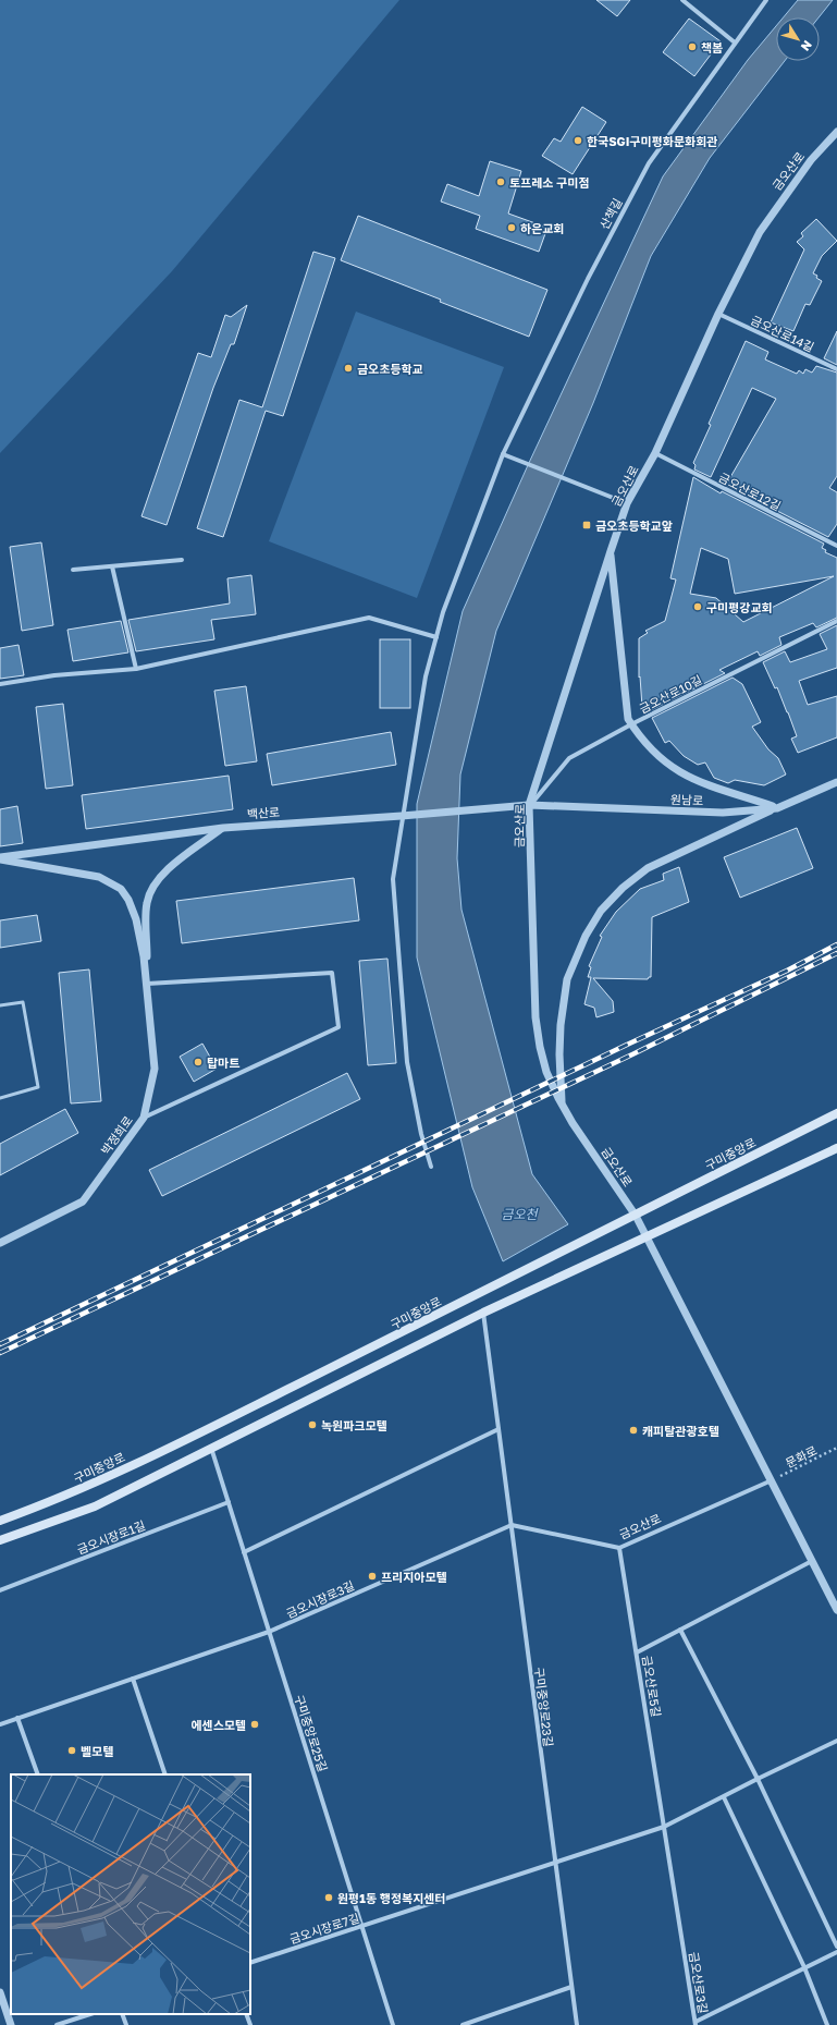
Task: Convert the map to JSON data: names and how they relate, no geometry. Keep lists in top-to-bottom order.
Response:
{
  "streets": {
    "main road": ["구미중앙로"],
    "street": [
      "금오산로",
      "산책길",
      "금오산로14길",
      "금오산로12길",
      "금오산로10길",
      "원남로",
      "백산로",
      "박정희로",
      "금오시장로1길",
      "금오시장로3길",
      "금오산로5길",
      "구미중앙로23길",
      "구미중앙로25길",
      "금오시장로7길",
      "금오산로3길"
    ],
    "path": ["문화로"]
  },
  "crossings": [
    ["금오산로", "금오산로14길"],
    ["금오산로", "금오산로12길"],
    ["금오산로", "금오산로10길"],
    ["금오산로", "원남로"],
    ["금오산로", "백산로"],
    ["금오산로", "구미중앙로"],
    ["금오산로", "문화로"],
    ["금오산로", "금오시장로3길"],
    ["금오산로", "금오산로5길"],
    ["금오산로", "구미중앙로23길"],
    ["산책길", "백산로"],
    ["금오산로10길", "원남로"],
    ["금오산로10길", "백산로"],
    ["원남로", "백산로"],
    ["금오시장로1길", "구미중앙로25길"],
    ["금오시장로3길", "구미중앙로23길"],
    ["금오시장로3길", "구미중앙로25길"],
    ["금오산로5길", "금오산로3길"],
    ["구미중앙로23길", "금오시장로7길"],
    ["구미중앙로25길", "금오시장로7길"]
  ],
  "water": ["금오천"],
  "places": {
    "other": [
      "책봄",
      "한국SGI구미평화문화회관",
      "토프레소 구미점",
      "하은교회",
      "금오초등학교",
      "구미평강교회",
      "탑마트",
      "녹원파크모텔",
      "캐피탈관광호텔",
      "프리지아모텔",
      "에센스모텔",
      "벨모텔",
      "원평1동 행정복지센터"
    ],
    "transit": ["금오초등학교앞"]
  },
  "north": "bottom right"
}
